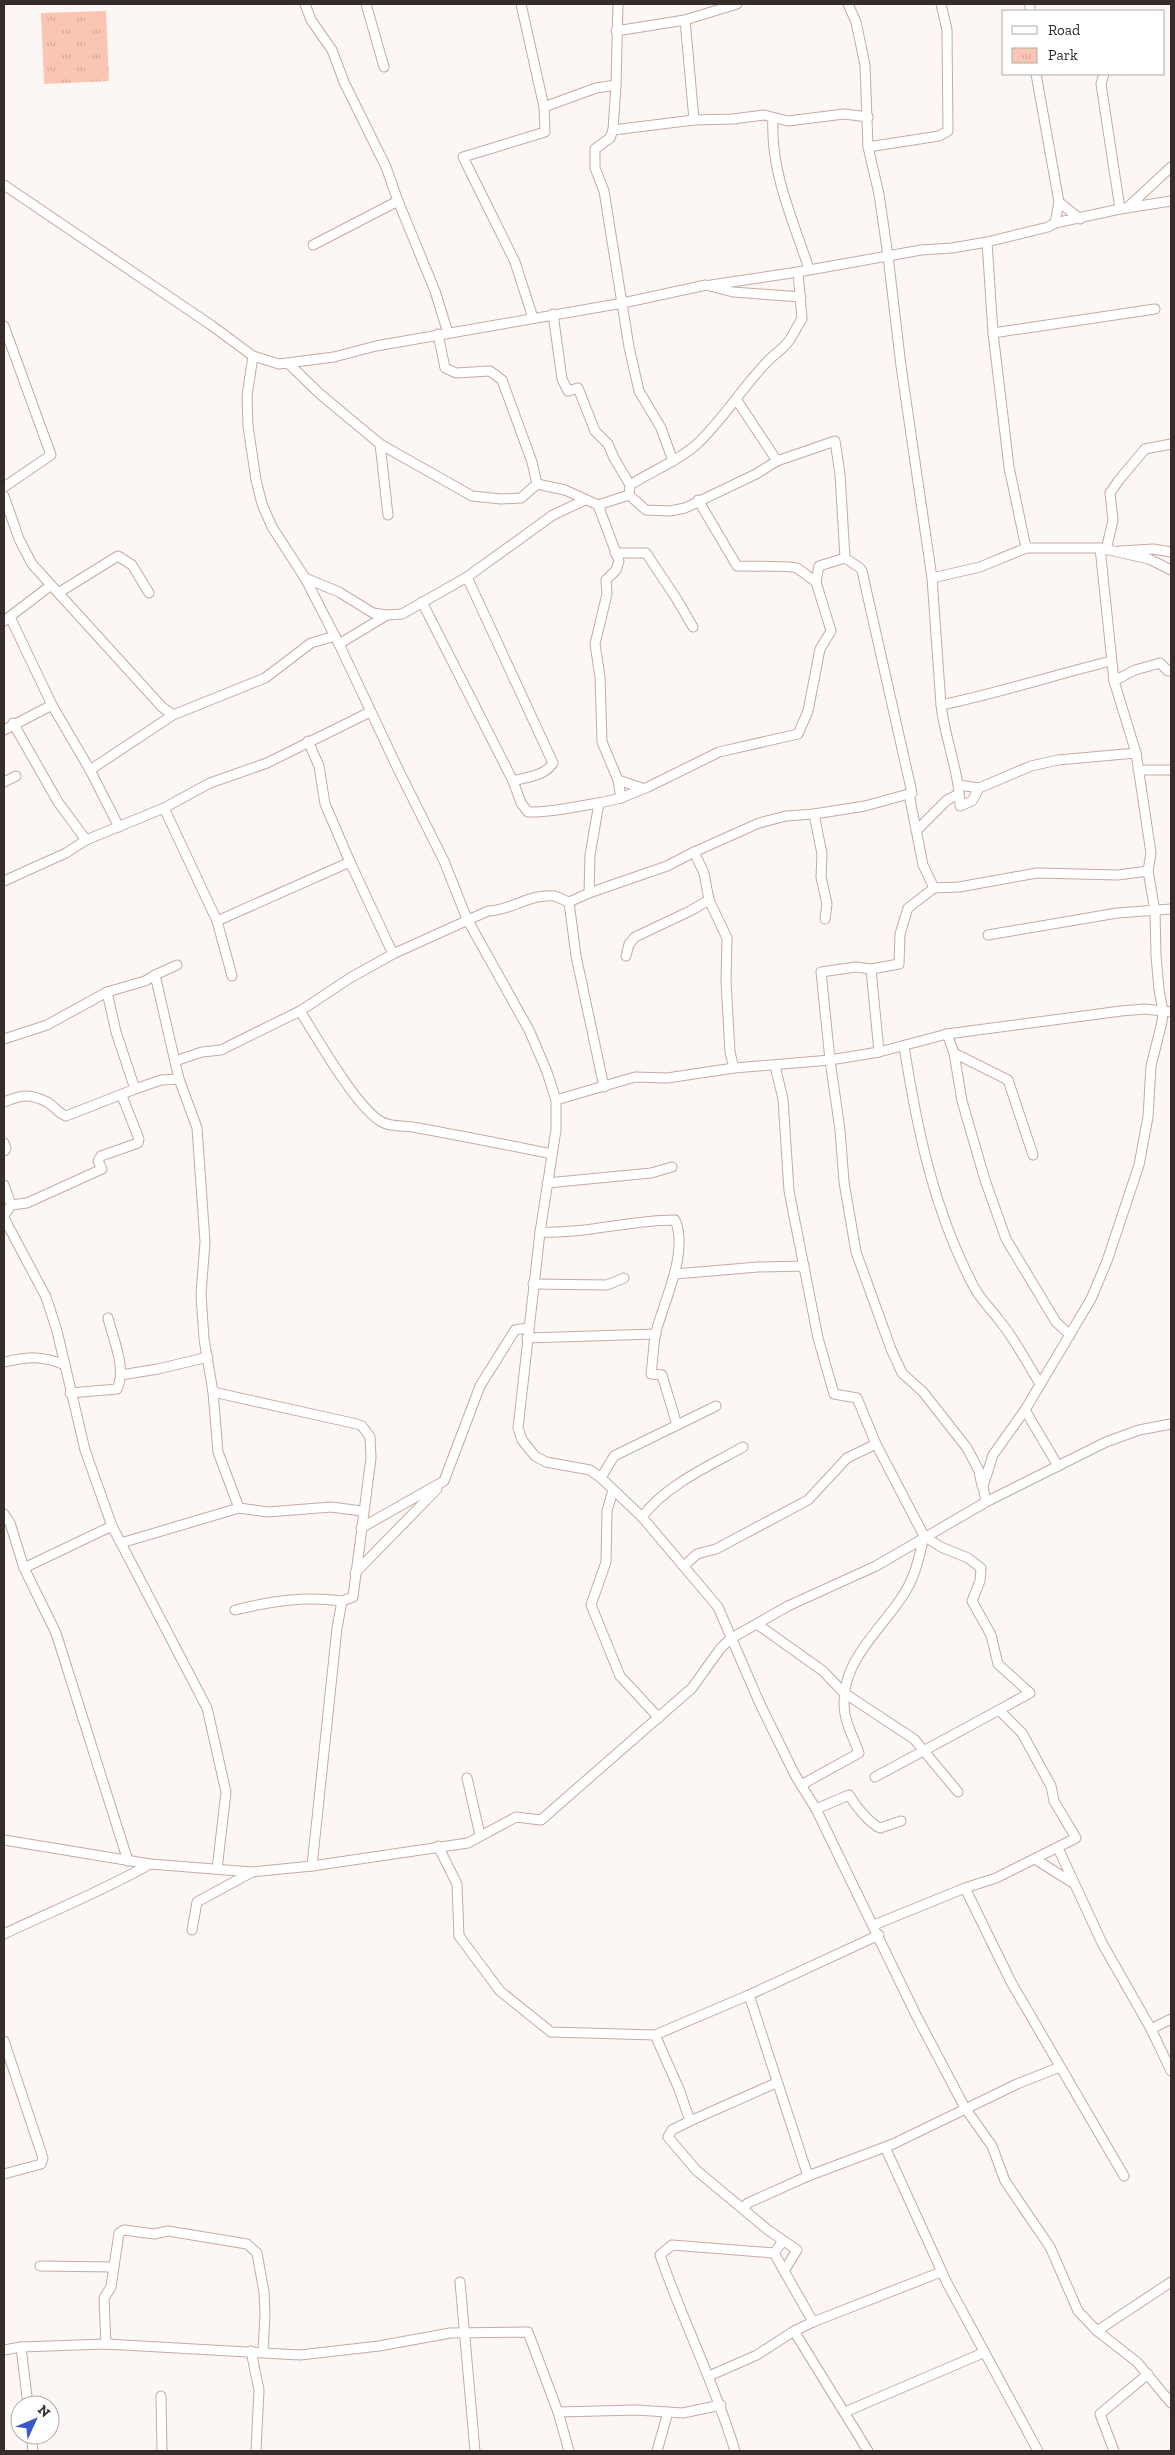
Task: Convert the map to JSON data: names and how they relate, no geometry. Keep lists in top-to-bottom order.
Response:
{
  "legend": ["Road", "Park"],
  "north": "top right"
}
